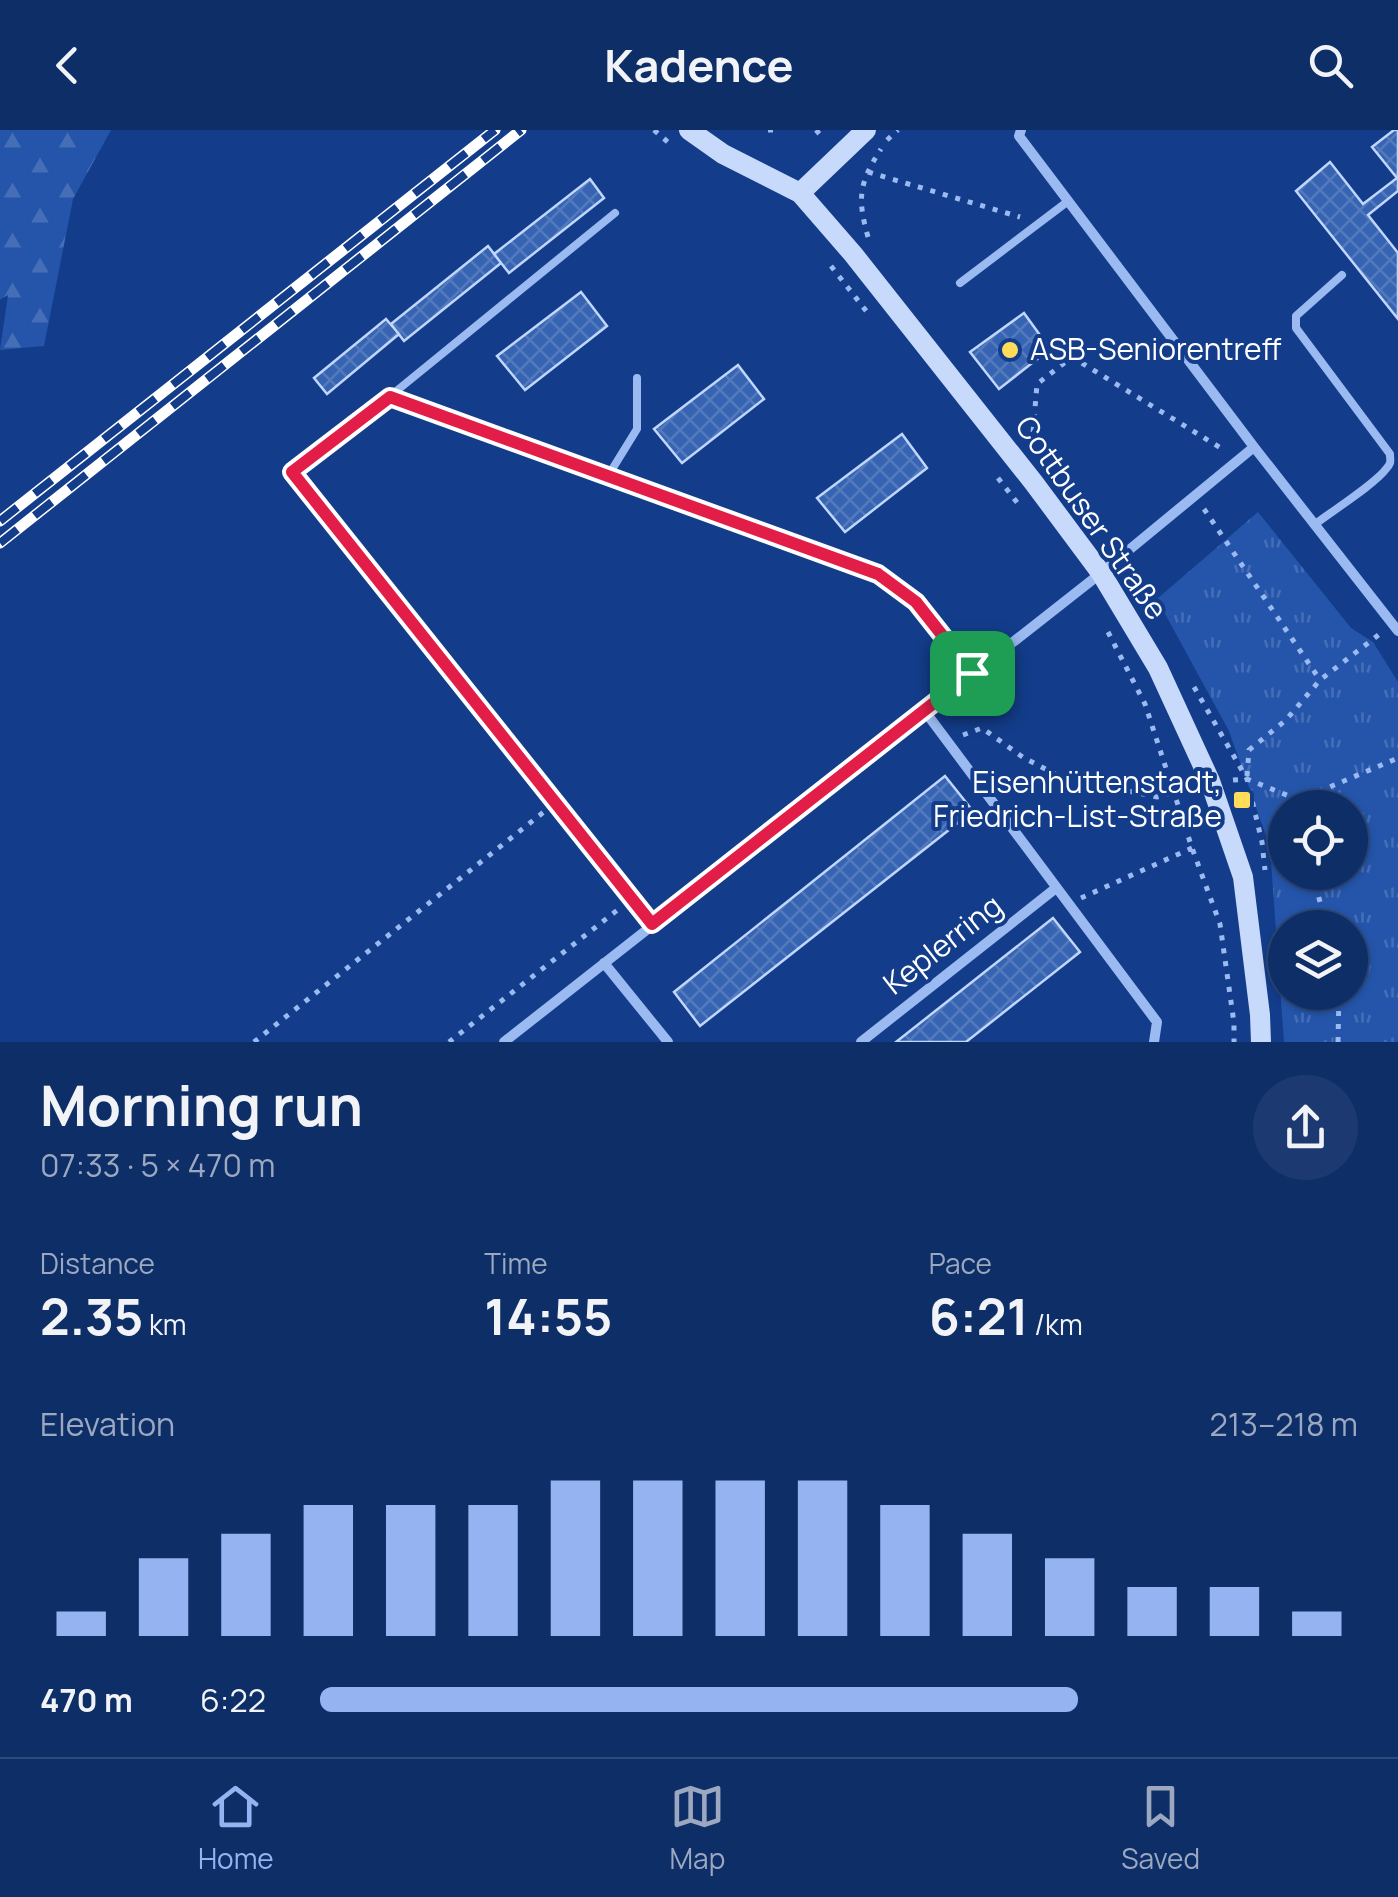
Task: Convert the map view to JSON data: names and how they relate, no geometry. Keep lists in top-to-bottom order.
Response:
{
  "streets": {
    "street": ["Cottbuser Straße", "Keplerring"]
  },
  "places": {
    "other": ["ASB-Seniorentreff"],
    "transit": ["Eisenhüttenstadt, Friedrich-List-Straße"]
  },
  "page": {
    "header": "Kadence",
    "heading": ["Morning run", "07:33 · 5 × 470 m"],
    "stats": [
      ["Distance", "2.35 km"],
      ["Time", "14:55"],
      ["Pace", "6:21 /km"]
    ],
    "chart": ["Elevation", "213–218 m"],
    "list": [
      {
        "name": "470 m",
        "note": "6:22"
      }
    ],
    "tabs": ["Home", "Map", "Saved"]
  }
}
